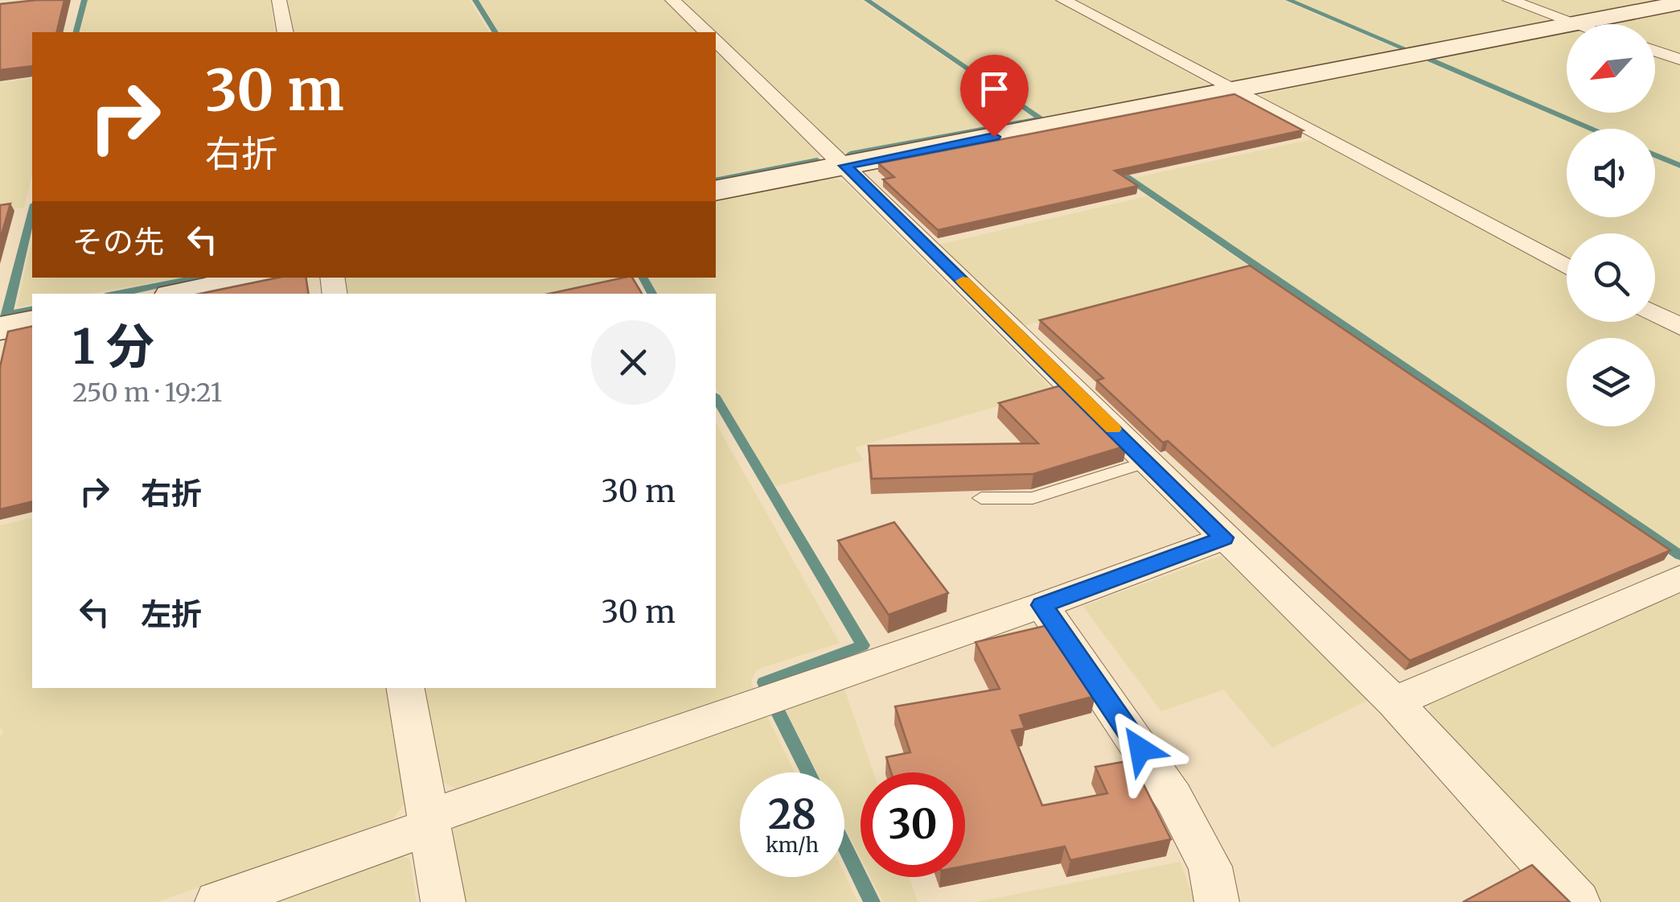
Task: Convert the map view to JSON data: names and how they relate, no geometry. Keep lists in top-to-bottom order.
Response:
{
  "north": "bottom left",
  "page": {
    "turn": ["30 m", "右折"],
    "then": "その先",
    "heading": ["1 分", "250 m · 19:21"],
    "list": [
      {
        "name": "右折",
        "value": "30 m"
      },
      {
        "name": "左折",
        "value": "30 m"
      }
    ],
    "speed": "28 km/h",
    "limit": "30"
  }
}
